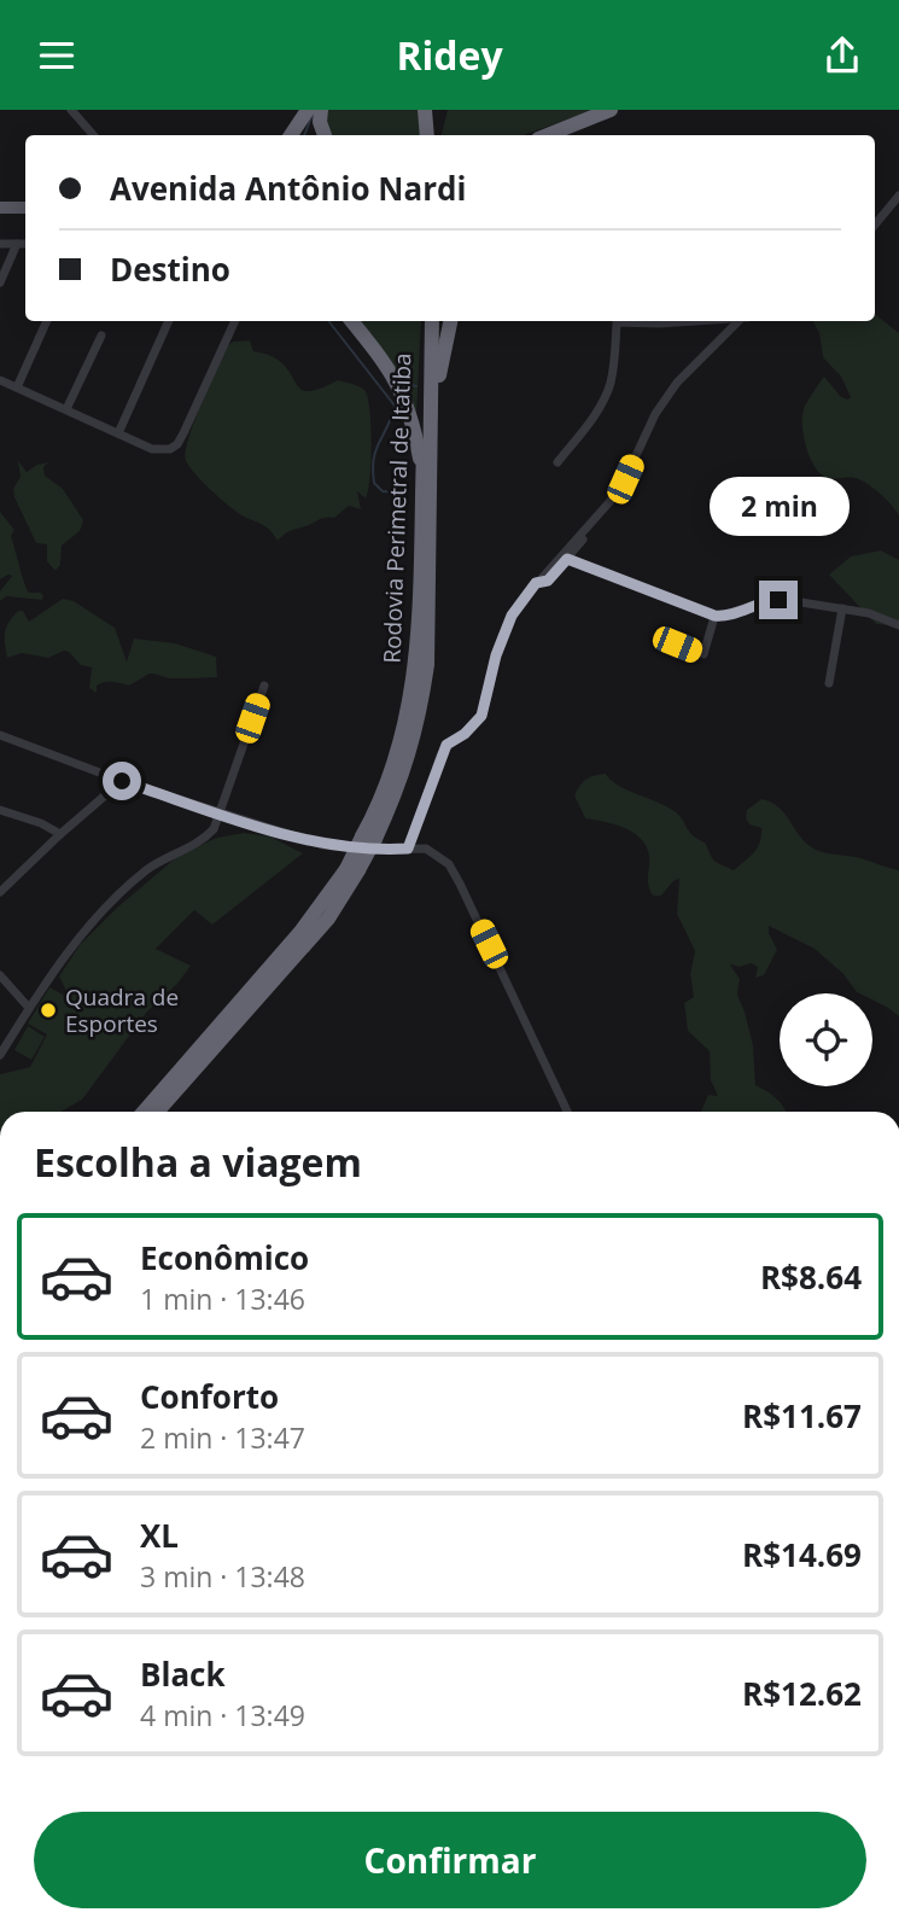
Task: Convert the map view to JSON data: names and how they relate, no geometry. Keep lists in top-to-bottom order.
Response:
{
  "streets": {
    "highway": ["Rodovia Perimetral de Itatiba"]
  },
  "places": ["Quadra de Esportes"],
  "page": {
    "header": "Ridey",
    "banner": ["Avenida Antônio Nardi", "Destino"],
    "bubble": "2 min",
    "heading": "Escolha a viagem",
    "list": [
      {
        "name": "Econômico",
        "note": "1 min · 13:46",
        "value": "R$8.64"
      },
      {
        "name": "Conforto",
        "note": "2 min · 13:47",
        "value": "R$11.67"
      },
      {
        "name": "XL",
        "note": "3 min · 13:48",
        "value": "R$14.69"
      },
      {
        "name": "Black",
        "note": "4 min · 13:49",
        "value": "R$12.62"
      }
    ],
    "buttons": "Confirmar"
  }
}
